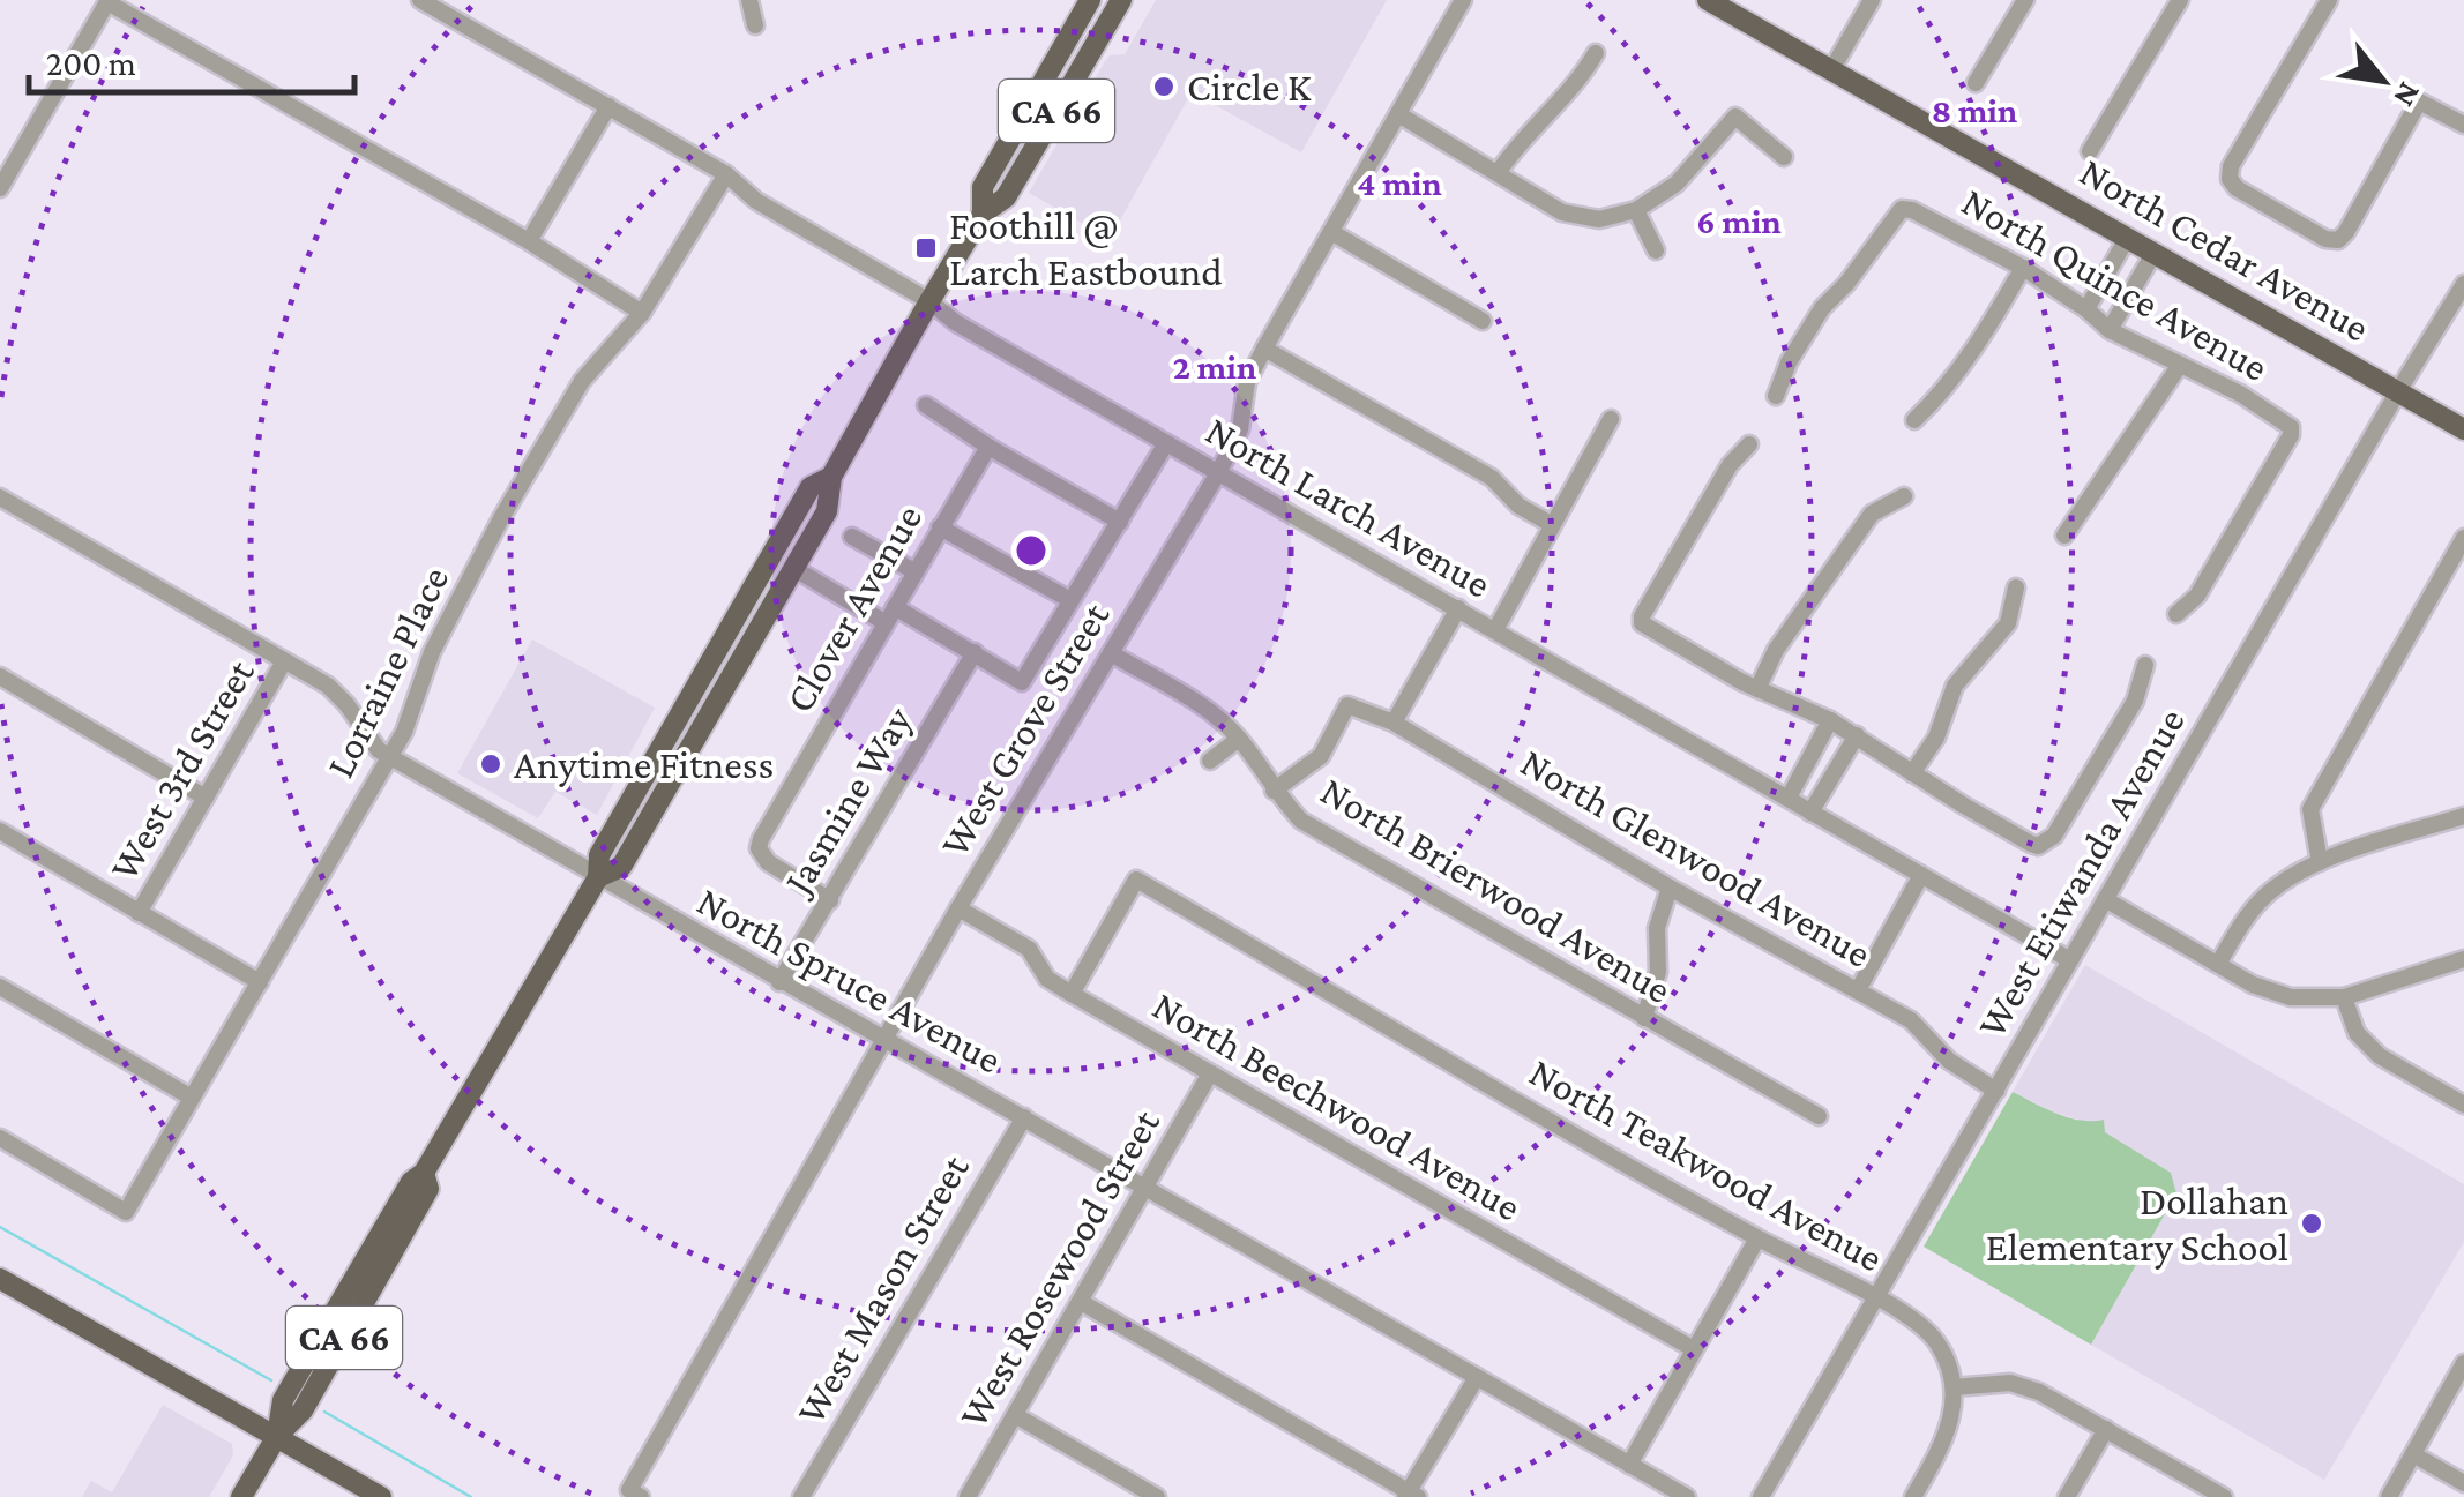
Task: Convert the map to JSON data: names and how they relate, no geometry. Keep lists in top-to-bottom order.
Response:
{
  "streets": {
    "main road": ["CA 66", "North Cedar Avenue"],
    "street": [
      "North Quince Avenue",
      "North Larch Avenue",
      "Clover Avenue",
      "Lorraine Place",
      "West Grove Street",
      "West 3rd Street",
      "Jasmine Way",
      "North Glenwood Avenue",
      "West Etiwanda Avenue",
      "North Brierwood Avenue",
      "North Spruce Avenue",
      "North Beechwood Avenue",
      "North Teakwood Avenue",
      "West Rosewood Street",
      "West Mason Street"
    ]
  },
  "crossings": [
    ["CA 66", "North Spruce Avenue"],
    ["North Cedar Avenue", "West Etiwanda Avenue"],
    ["North Larch Avenue", "Lorraine Place"],
    ["North Larch Avenue", "West Grove Street"],
    ["North Larch Avenue", "West Etiwanda Avenue"],
    ["Clover Avenue", "Jasmine Way"],
    ["Lorraine Place", "North Spruce Avenue"],
    ["West Grove Street", "North Brierwood Avenue"],
    ["West Grove Street", "North Spruce Avenue"],
    ["West Grove Street", "North Beechwood Avenue"],
    ["West 3rd Street", "North Spruce Avenue"],
    ["Jasmine Way", "North Spruce Avenue"],
    ["North Glenwood Avenue", "West Etiwanda Avenue"],
    ["North Glenwood Avenue", "North Brierwood Avenue"],
    ["West Etiwanda Avenue", "North Teakwood Avenue"],
    ["North Spruce Avenue", "West Rosewood Street"],
    ["North Spruce Avenue", "West Mason Street"],
    ["North Beechwood Avenue", "North Teakwood Avenue"],
    ["North Beechwood Avenue", "West Rosewood Street"]
  ],
  "places": {
    "other": ["Circle K", "Anytime Fitness", "Dollahan Elementary School"],
    "transit": ["Foothill @ Larch Eastbound"]
  },
  "scale_bar": "200 m",
  "north": "bottom right",
  "rings": [
    "8 min",
    "4 min",
    "6 min",
    "2 min"
  ]
}
